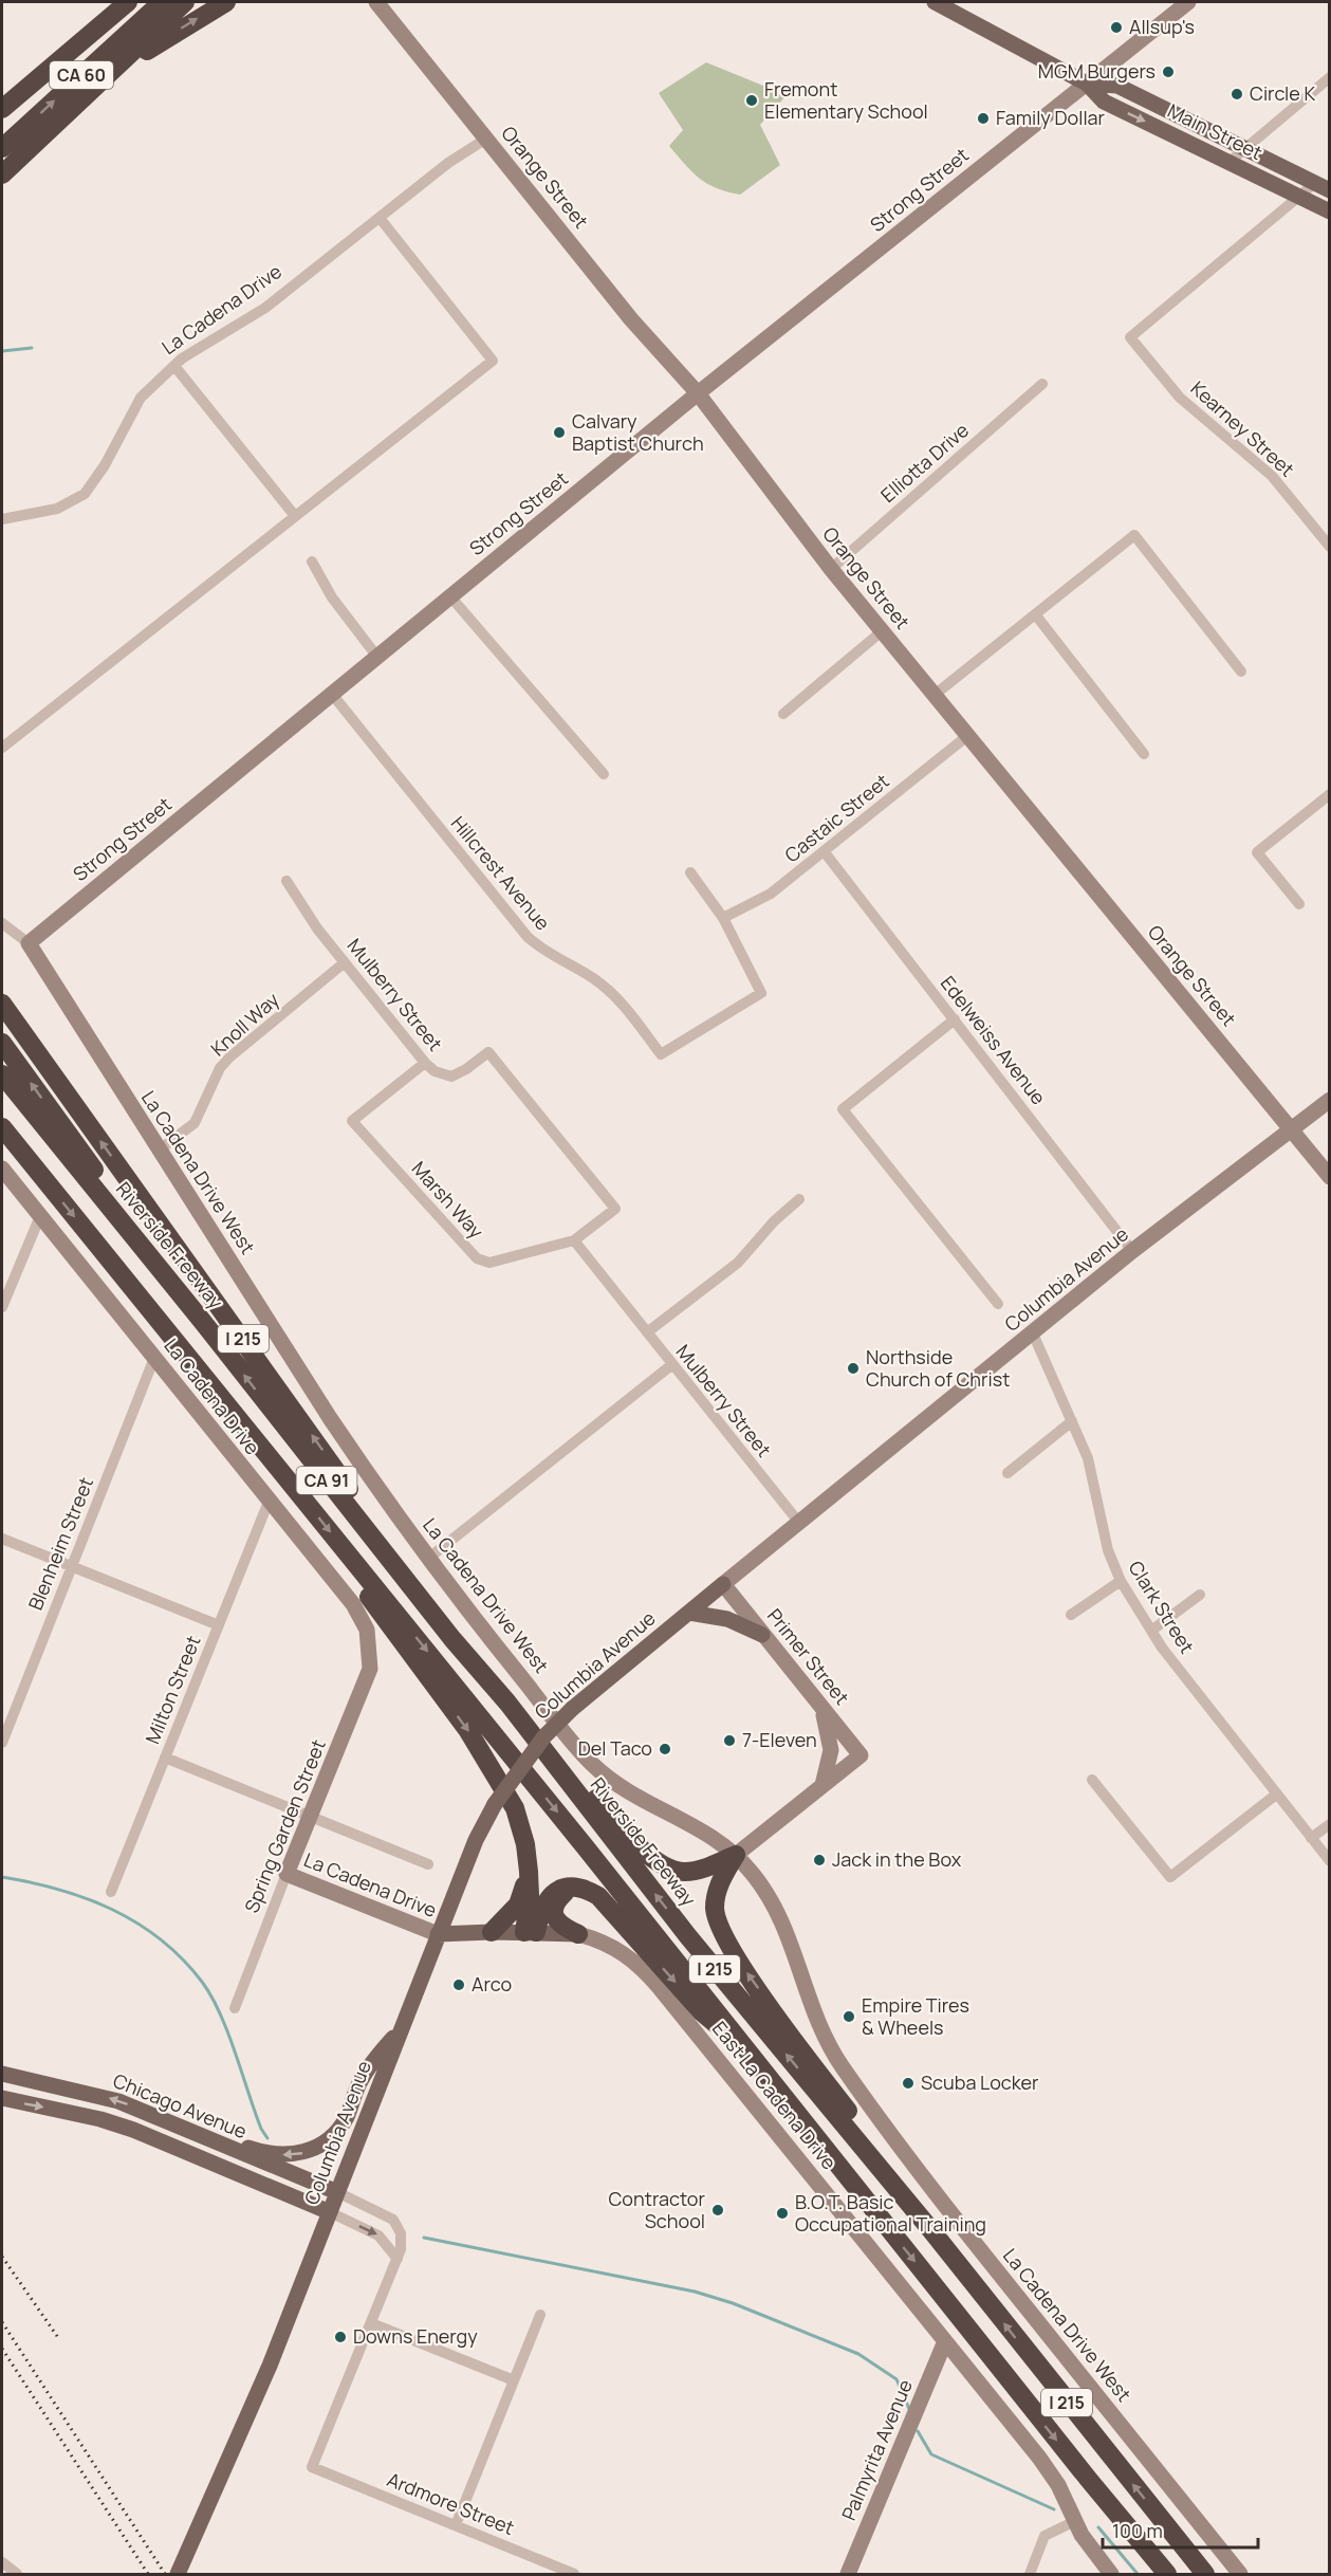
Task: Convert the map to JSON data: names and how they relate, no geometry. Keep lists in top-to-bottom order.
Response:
{
  "streets": {
    "highway": [
      "CA 60",
      "Riverside Freeway",
      "I 215",
      "CA 91"
    ],
    "main road": [
      "Main Street",
      "Columbia Avenue",
      "East La Cadena Drive",
      "Chicago Avenue"
    ],
    "street": [
      "Orange Street",
      "Strong Street",
      "La Cadena Drive",
      "Kearney Street",
      "Elliotta Drive",
      "Castaic Street",
      "Hillcrest Avenue",
      "Mulberry Street",
      "Knoll Way",
      "Edelweiss Avenue",
      "La Cadena Drive West",
      "Marsh Way",
      "Blenheim Street",
      "Clark Street",
      "Primer Street",
      "Milton Street",
      "Spring Garden Street",
      "Palmyrita Avenue",
      "Ardmore Street"
    ]
  },
  "crossings": [
    ["Main Street", "Strong Street"],
    ["Main Street", "Kearney Street"],
    ["Orange Street", "Strong Street"],
    ["Orange Street", "La Cadena Drive"],
    ["Orange Street", "Elliotta Drive"],
    ["Orange Street", "Castaic Street"],
    ["Orange Street", "Columbia Avenue"],
    ["Strong Street", "Hillcrest Avenue"],
    ["Strong Street", "La Cadena Drive West"],
    ["La Cadena Drive", "Columbia Avenue"],
    ["La Cadena Drive", "Blenheim Street"],
    ["La Cadena Drive", "Milton Street"],
    ["La Cadena Drive", "Spring Garden Street"],
    ["La Cadena Drive", "East La Cadena Drive"],
    ["Castaic Street", "Hillcrest Avenue"],
    ["Castaic Street", "Edelweiss Avenue"],
    ["Mulberry Street", "Knoll Way"],
    ["Mulberry Street", "Marsh Way"],
    ["Mulberry Street", "Columbia Avenue"],
    ["Knoll Way", "La Cadena Drive West"],
    ["Edelweiss Avenue", "Columbia Avenue"],
    ["Riverside Freeway", "I 215"],
    ["Columbia Avenue", "Clark Street"],
    ["Columbia Avenue", "Primer Street"],
    ["Columbia Avenue", "East La Cadena Drive"],
    ["Columbia Avenue", "Chicago Avenue"],
    ["East La Cadena Drive", "Palmyrita Avenue"]
  ],
  "places": [
    "Allsup's",
    "MGM Burgers",
    "Circle K",
    "Fremont Elementary School",
    "Family Dollar",
    "Calvary Baptist Church",
    "Northside Church of Christ",
    "7-Eleven",
    "Del Taco",
    "Jack in the Box",
    "Arco",
    "Empire Tires & Wheels",
    "Scuba Locker",
    "Contractor School",
    "B.O.T. Basic Occupational Training",
    "Downs Energy"
  ],
  "scale_bar": "100 m"
}
